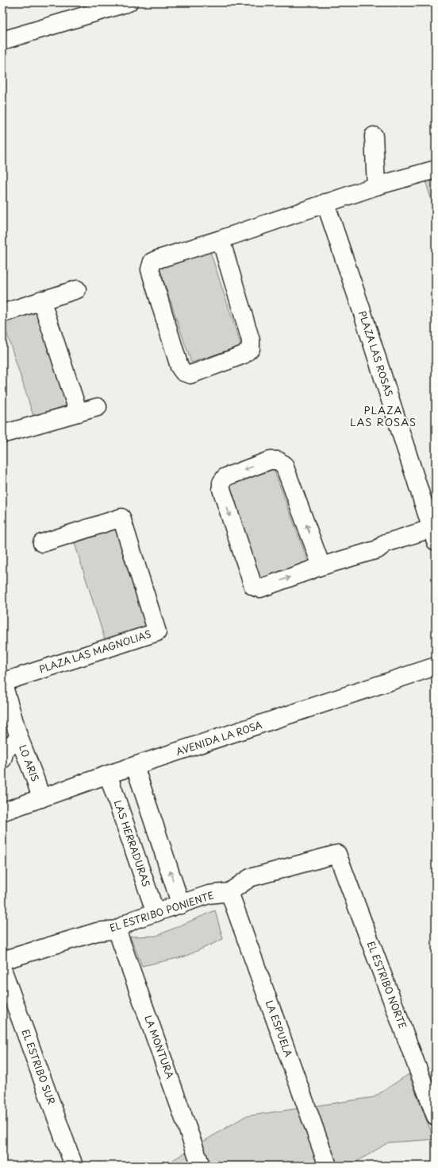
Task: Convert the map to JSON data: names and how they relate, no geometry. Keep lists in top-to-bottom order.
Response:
{
  "streets": {
    "street": [
      "PLAZA LAS ROSAS",
      "PLAZA LAS MAGNOLIAS",
      "AVENIDA LA ROSA",
      "LO ARIS",
      "LAS HERRADURAS",
      "EL ESTRIBO PONIENTE",
      "EL ESTRIBO NORTE",
      "LA ESPUELA",
      "LA MONTURA",
      "EL ESTRIBO SUR"
    ]
  },
  "crossings": [
    ["AVENIDA LA ROSA", "LO ARIS"],
    ["AVENIDA LA ROSA", "LAS HERRADURAS"],
    ["LAS HERRADURAS", "EL ESTRIBO PONIENTE"],
    ["EL ESTRIBO PONIENTE", "EL ESTRIBO NORTE"],
    ["EL ESTRIBO PONIENTE", "LA ESPUELA"],
    ["EL ESTRIBO PONIENTE", "LA MONTURA"]
  ],
  "districts": ["PLAZA LAS ROSAS"]
}
